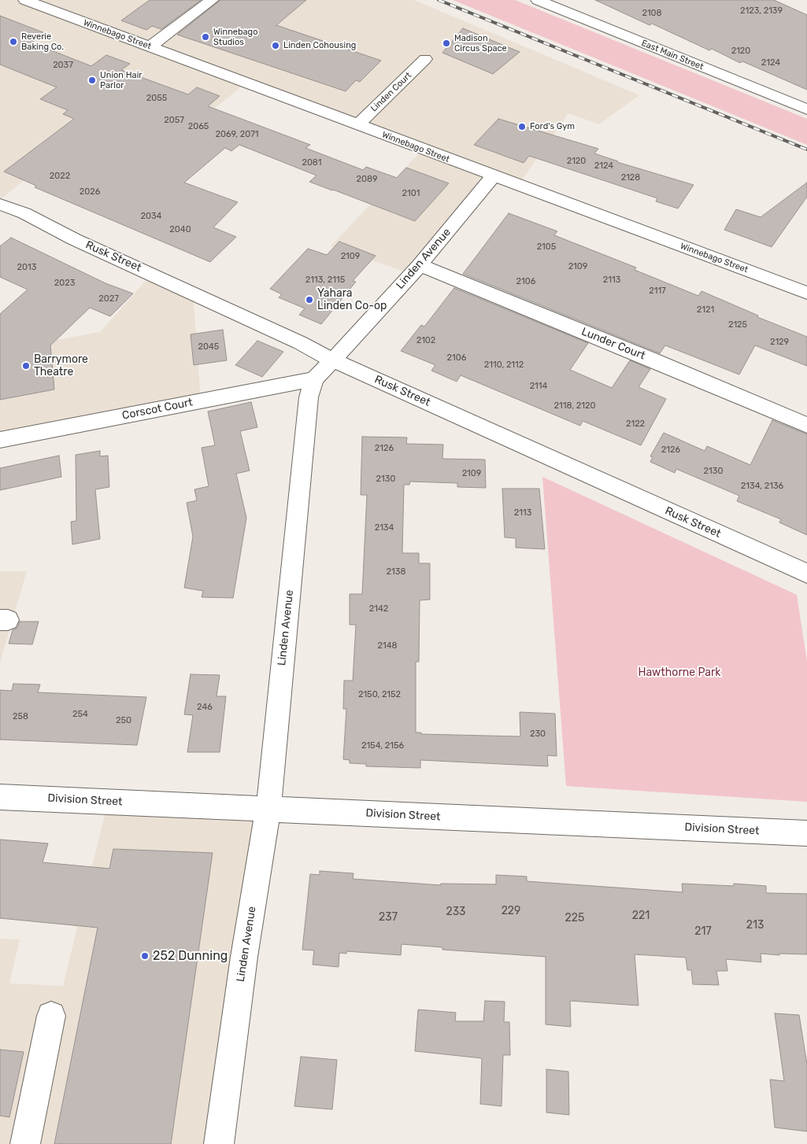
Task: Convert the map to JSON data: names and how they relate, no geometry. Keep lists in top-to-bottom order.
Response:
{
  "streets": {
    "street": [
      "Winnebago Street",
      "East Main Street",
      "Linden Court",
      "Rusk Street",
      "Linden Avenue",
      "Lunder Court",
      "Corscot Court",
      "Division Street"
    ]
  },
  "crossings": [
    ["Winnebago Street", "Linden Court"],
    ["Winnebago Street", "Linden Avenue"],
    ["Rusk Street", "Linden Avenue"],
    ["Linden Avenue", "Lunder Court"],
    ["Linden Avenue", "Corscot Court"],
    ["Linden Avenue", "Division Street"]
  ],
  "parks": ["Hawthorne Park"],
  "places": [
    "Winnebago Studios",
    "Reverie Baking Co.",
    "Madison Circus Space",
    "Linden Cohousing",
    "Union Hair Parlor",
    "Ford's Gym",
    "Yahara Linden Co-op",
    "Barrymore Theatre",
    "252 Dunning"
  ],
  "house_numbers": [
    "2123, 2139",
    "2108",
    "2120",
    "2124",
    "2037",
    "2055",
    "2057",
    "2065",
    "2069, 2071",
    "2120",
    "2081",
    "2124",
    "2022",
    "2128",
    "2089",
    "2026",
    "2101",
    "2034",
    "2040",
    "2105",
    "2109",
    "2109",
    "2013",
    "2113, 2115",
    "2113",
    "2106",
    "2023",
    "2117",
    "2027",
    "2121",
    "2125",
    "2102",
    "2129",
    "2045",
    "2106",
    "2110, 2112",
    "2114",
    "2118, 2120",
    "2122",
    "2126",
    "2126",
    "2130",
    "2109",
    "2130",
    "2134, 2136",
    "2113",
    "2134",
    "2138",
    "2142",
    "2148",
    "2150, 2152",
    "246",
    "254",
    "258",
    "250",
    "230",
    "2154, 2156",
    "229",
    "233",
    "221",
    "237",
    "225",
    "213",
    "217"
  ]
}
